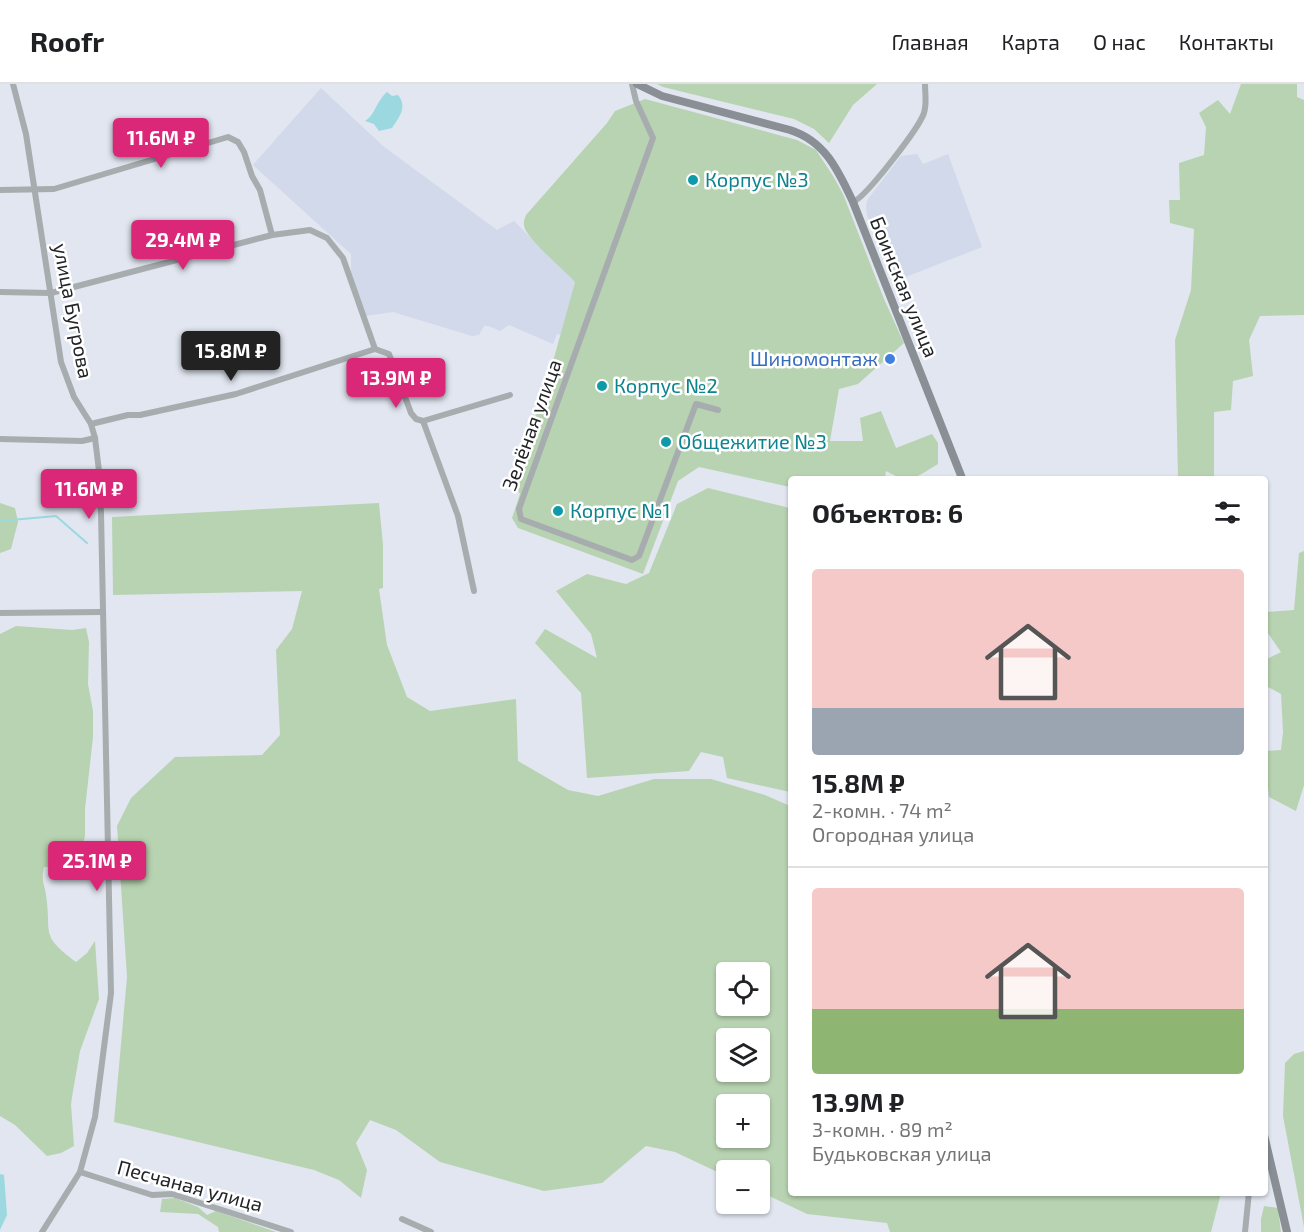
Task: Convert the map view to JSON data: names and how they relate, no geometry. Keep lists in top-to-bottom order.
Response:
{
  "streets": {
    "street": [
      "Боинская улица",
      "улица Бугрова",
      "Зелёная улица",
      "Песчаная улица"
    ]
  },
  "crossings": [
    ["улица Бугрова", "Песчаная улица"]
  ],
  "places": [
    "Корпус №3",
    "Шиномонтаж",
    "Корпус №2",
    "Общежитие №3",
    "Корпус №1"
  ],
  "page": {
    "header": "Roofr",
    "nav": [
      "Главная",
      "Карта",
      "О нас",
      "Контакты"
    ],
    "price": [
      "11.6M ₽",
      "29.4M ₽",
      "15.8M ₽",
      "13.9M ₽",
      "11.6M ₽",
      "25.1M ₽"
    ],
    "heading": "Объектов: 6",
    "list": [
      {
        "name": "15.8M ₽",
        "note": "2-комн. · 74 m² · Огородная улица"
      },
      {
        "name": "13.9M ₽",
        "note": "3-комн. · 89 m² · Будьковская улица"
      }
    ],
    "map_buttons": ["+", "−"]
  }
}
